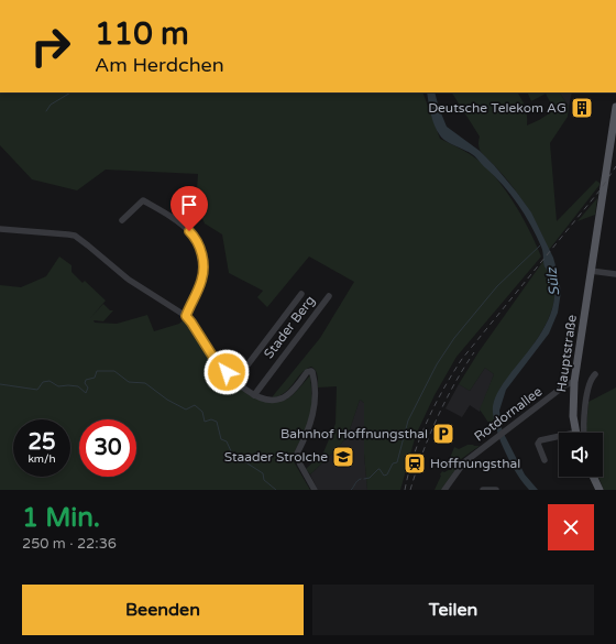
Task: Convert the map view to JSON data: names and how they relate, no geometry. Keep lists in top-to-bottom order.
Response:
{
  "streets": {
    "main road": ["Hauptstraße"],
    "street": ["Stader Berg", "Rotdornallee"]
  },
  "crossings": [
    ["Hauptstraße", "Rotdornallee"]
  ],
  "water": ["Sülz"],
  "places": {
    "building": ["Deutsche Telekom AG"],
    "parking": ["Bahnhof Hoffnungsthal"],
    "school or university": ["Staader Strolche"],
    "station": ["Hoffnungsthal"]
  },
  "page": {
    "turn": ["110 m", "Am Herdchen"],
    "speed": "25 km/h",
    "limit": "30",
    "heading": ["1 Min.", "250 m · 22:36"],
    "buttons": ["Beenden", "Teilen"]
  }
}
